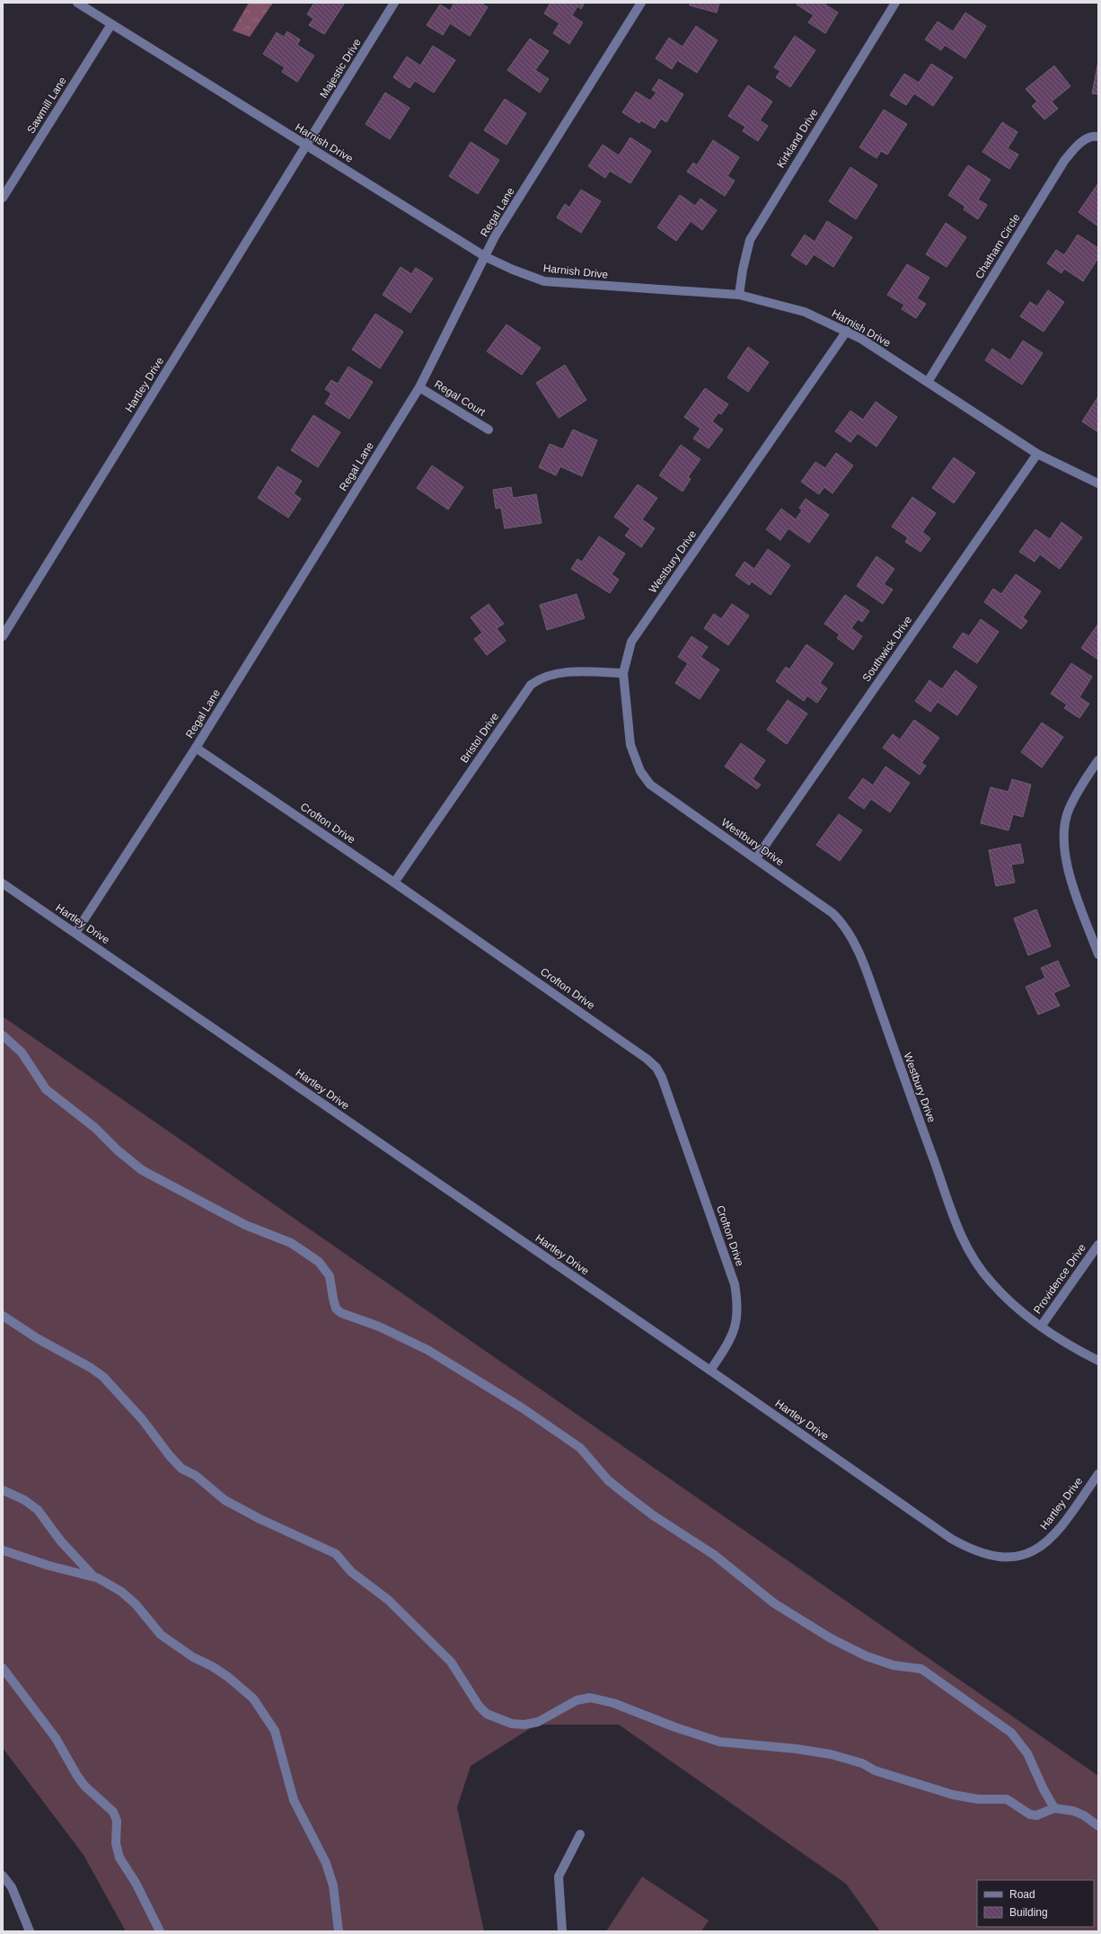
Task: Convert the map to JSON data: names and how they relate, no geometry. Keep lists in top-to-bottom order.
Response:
{
  "streets": {
    "street": [
      "Majestic Drive",
      "Sawmill Lane",
      "Kirkland Drive",
      "Harnish Drive",
      "Regal Lane",
      "Chatham Circle",
      "Hartley Drive",
      "Regal Court",
      "Westbury Drive",
      "Southwick Drive",
      "Bristol Drive",
      "Crofton Drive",
      "Providence Drive"
    ]
  },
  "crossings": [
    ["Majestic Drive", "Harnish Drive"],
    ["Majestic Drive", "Hartley Drive"],
    ["Sawmill Lane", "Harnish Drive"],
    ["Kirkland Drive", "Harnish Drive"],
    ["Harnish Drive", "Regal Lane"],
    ["Harnish Drive", "Chatham Circle"],
    ["Harnish Drive", "Hartley Drive"],
    ["Harnish Drive", "Westbury Drive"],
    ["Harnish Drive", "Southwick Drive"],
    ["Regal Lane", "Hartley Drive"],
    ["Regal Lane", "Regal Court"],
    ["Regal Lane", "Crofton Drive"],
    ["Hartley Drive", "Crofton Drive"],
    ["Westbury Drive", "Southwick Drive"],
    ["Westbury Drive", "Bristol Drive"],
    ["Westbury Drive", "Providence Drive"],
    ["Bristol Drive", "Crofton Drive"]
  ],
  "legend": ["Road", "Building"]
}
